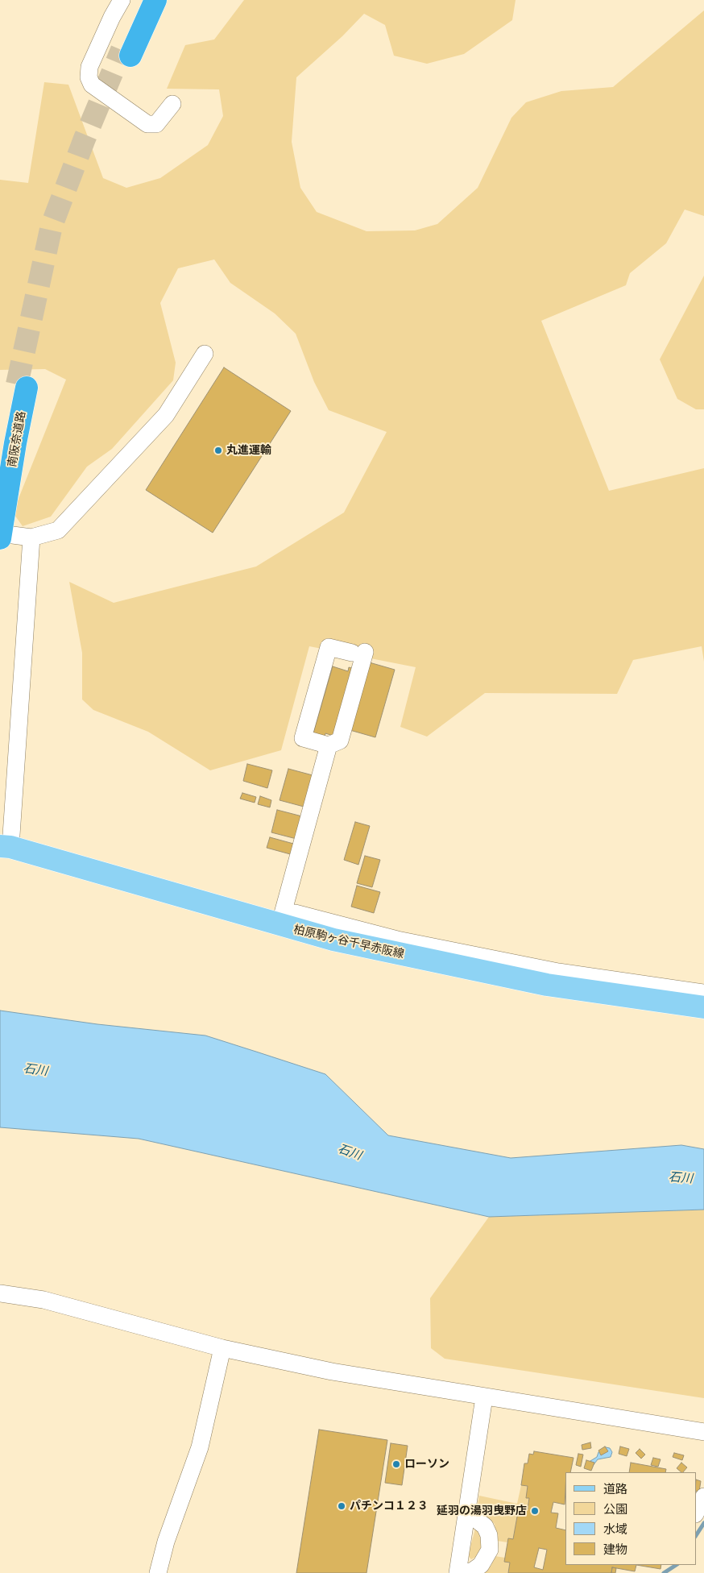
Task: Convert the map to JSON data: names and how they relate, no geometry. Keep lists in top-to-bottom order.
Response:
{
  "streets": {
    "highway": ["南阪奈道路"],
    "main road": ["柏原駒ヶ谷千早赤阪線"]
  },
  "water": ["石川"],
  "places": [
    "丸進運輸",
    "ローソン",
    "パチンコ１２３",
    "延羽の湯羽曳野店"
  ],
  "legend": [
    "道路",
    "公園",
    "水域",
    "建物"
  ]
}
